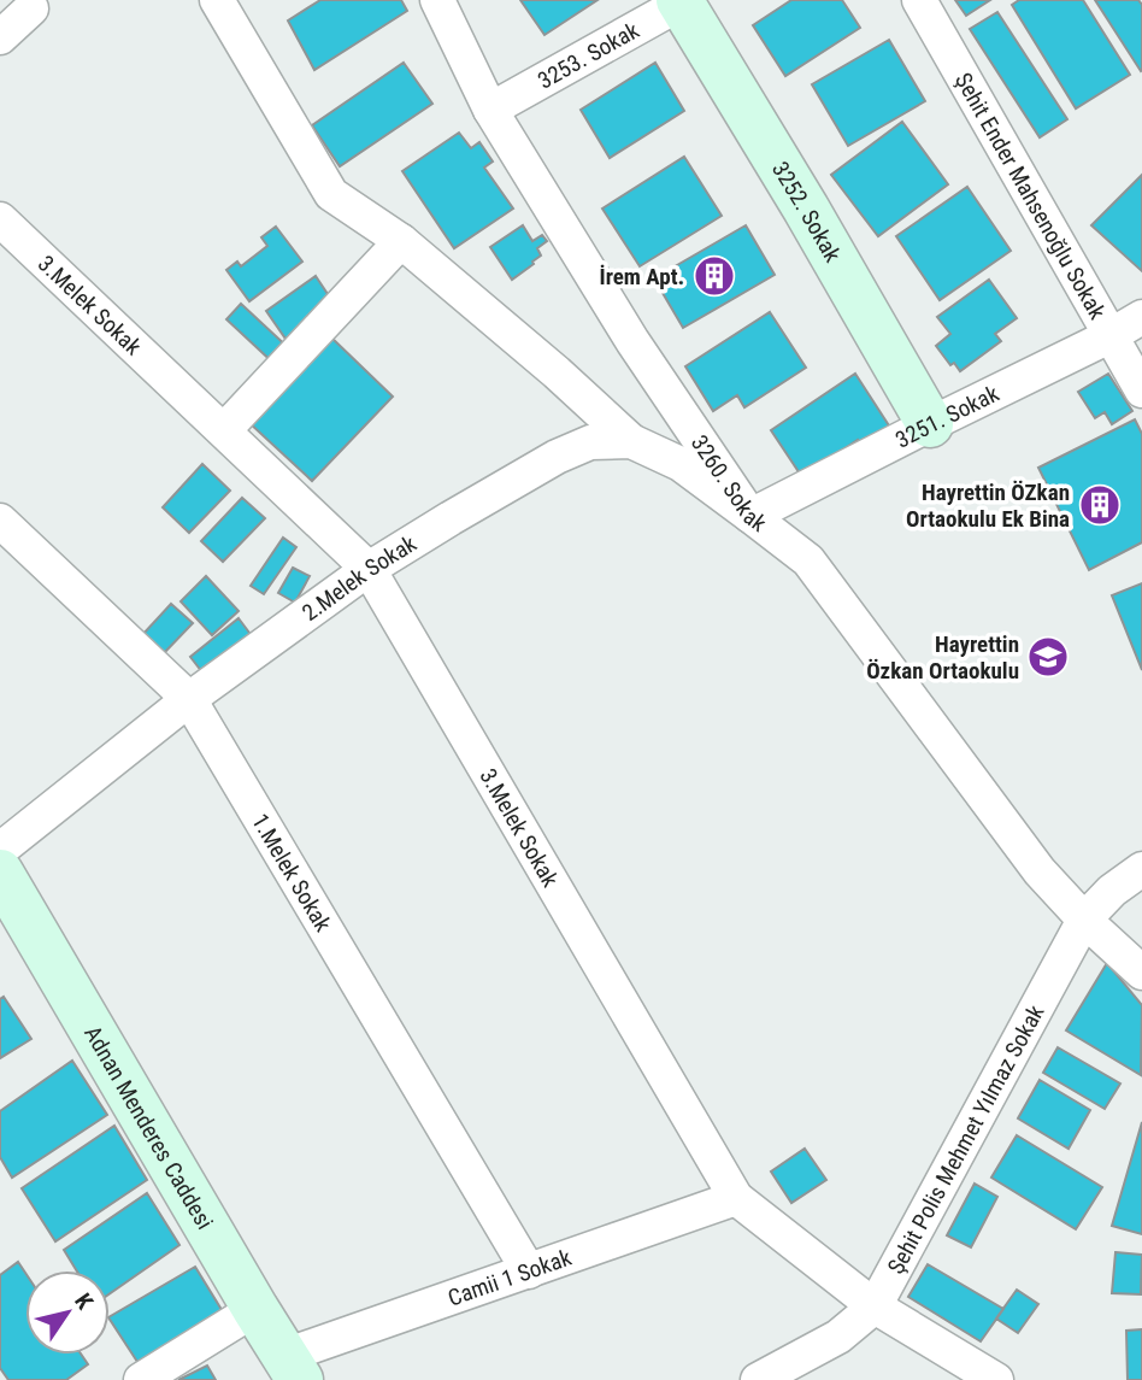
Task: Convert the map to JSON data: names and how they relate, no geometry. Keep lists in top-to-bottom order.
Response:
{
  "streets": {
    "main road": ["3252. Sokak", "Adnan Menderes Caddesi"],
    "street": [
      "3253. Sokak",
      "Şehit Ender Mahsenoğlu Sokak",
      "3.Melek Sokak",
      "3251. Sokak",
      "3260. Sokak",
      "2.Melek Sokak",
      "1.Melek Sokak",
      "Şehit Polis Mehmet Yılmaz Sokak",
      "Camii 1 Sokak"
    ]
  },
  "crossings": [
    ["3253. Sokak", "3252. Sokak"],
    ["3253. Sokak", "3260. Sokak"],
    ["Şehit Ender Mahsenoğlu Sokak", "3251. Sokak"],
    ["3252. Sokak", "3251. Sokak"],
    ["3.Melek Sokak", "2.Melek Sokak"],
    ["3.Melek Sokak", "Şehit Polis Mehmet Yılmaz Sokak"],
    ["3.Melek Sokak", "Camii 1 Sokak"],
    ["3251. Sokak", "3260. Sokak"],
    ["3251. Sokak", "2.Melek Sokak"],
    ["3260. Sokak", "2.Melek Sokak"],
    ["3260. Sokak", "Şehit Polis Mehmet Yılmaz Sokak"],
    ["2.Melek Sokak", "1.Melek Sokak"],
    ["1.Melek Sokak", "Camii 1 Sokak"],
    ["Adnan Menderes Caddesi", "Camii 1 Sokak"]
  ],
  "places": {
    "building": ["İrem Apt.", "Hayrettin ÖZkan Ortaokulu Ek Bina"],
    "school or university": ["Hayrettin Özkan Ortaokulu"]
  },
  "north": "top right"
}
